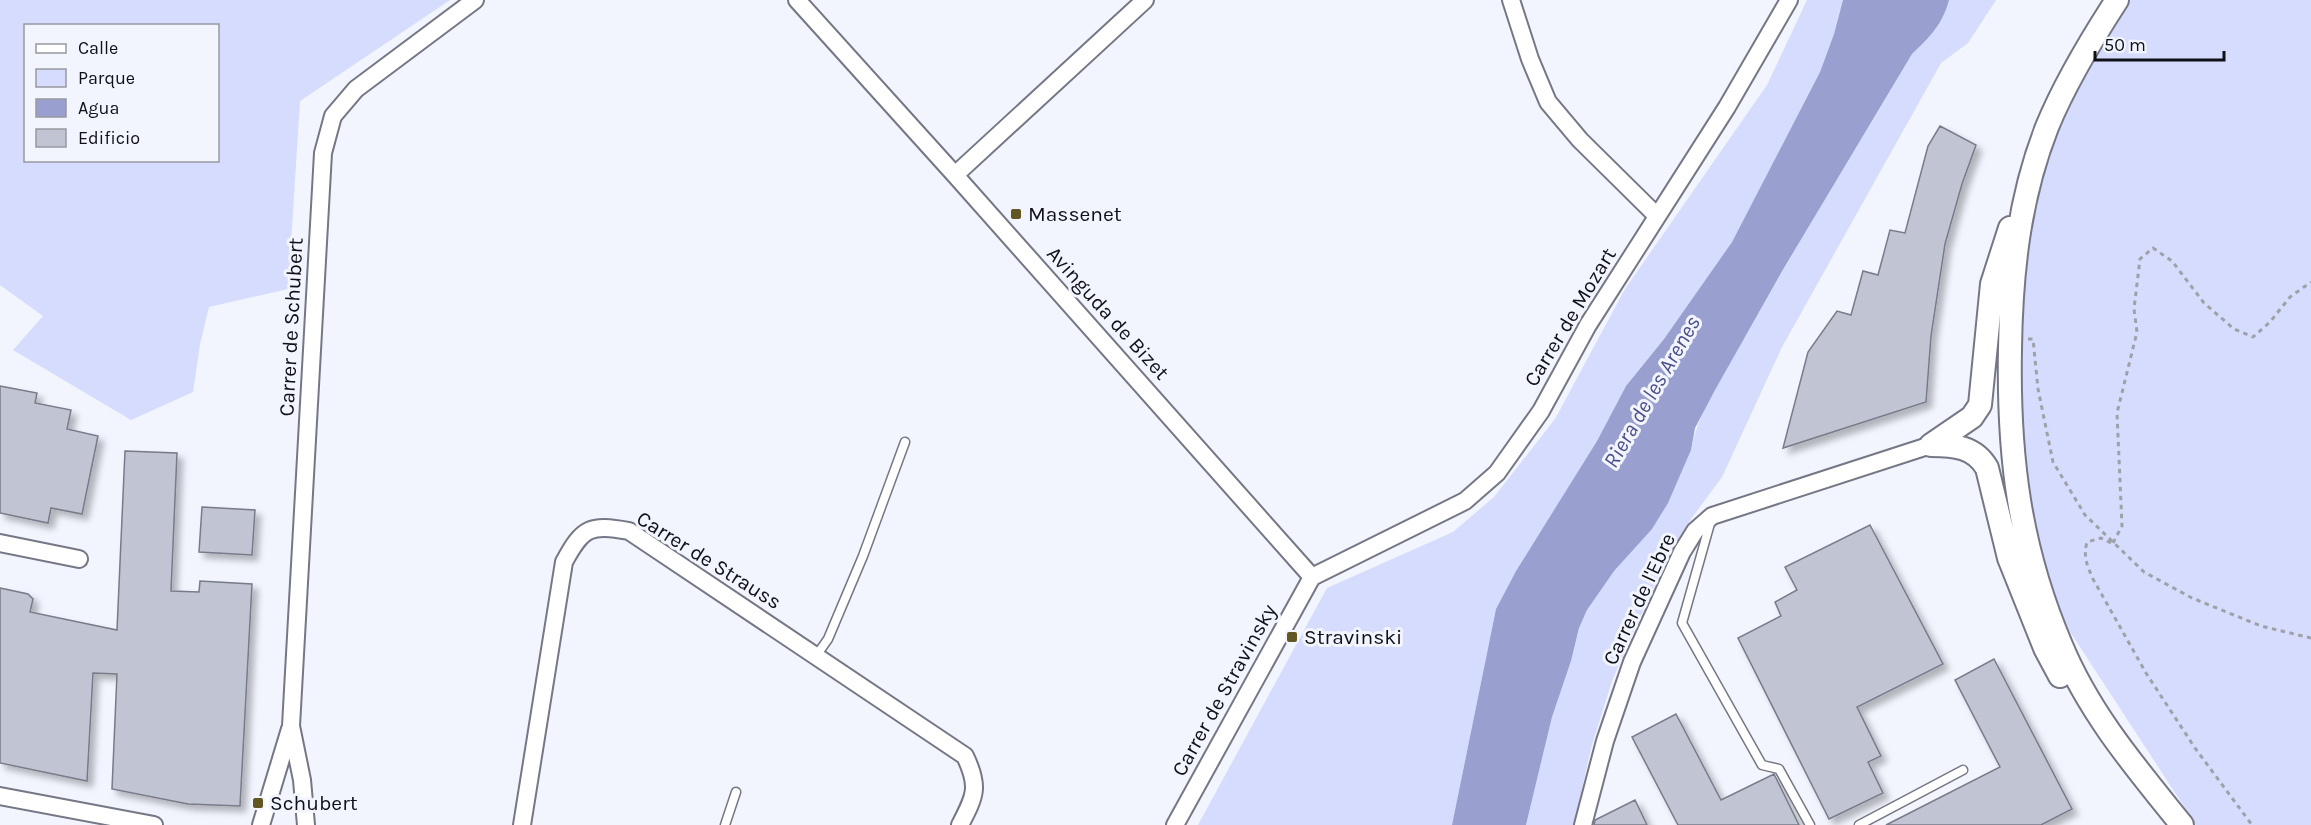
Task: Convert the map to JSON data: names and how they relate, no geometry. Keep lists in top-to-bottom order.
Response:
{
  "streets": {
    "street": [
      "Avinguda de Bizet",
      "Carrer de Mozart",
      "Carrer de Schubert",
      "Carrer de Strauss",
      "Carrer de l'Ebre",
      "Carrer de Stravinsky"
    ]
  },
  "crossings": [
    ["Avinguda de Bizet", "Carrer de Mozart"],
    ["Avinguda de Bizet", "Carrer de Stravinsky"],
    ["Carrer de Mozart", "Carrer de Stravinsky"]
  ],
  "water": ["Riera de les Arenes"],
  "places": {
    "transit": ["Massenet", "Stravinski", "Schubert"]
  },
  "legend": [
    "Calle",
    "Parque",
    "Agua",
    "Edificio"
  ],
  "scale_bar": "50 m"
}
